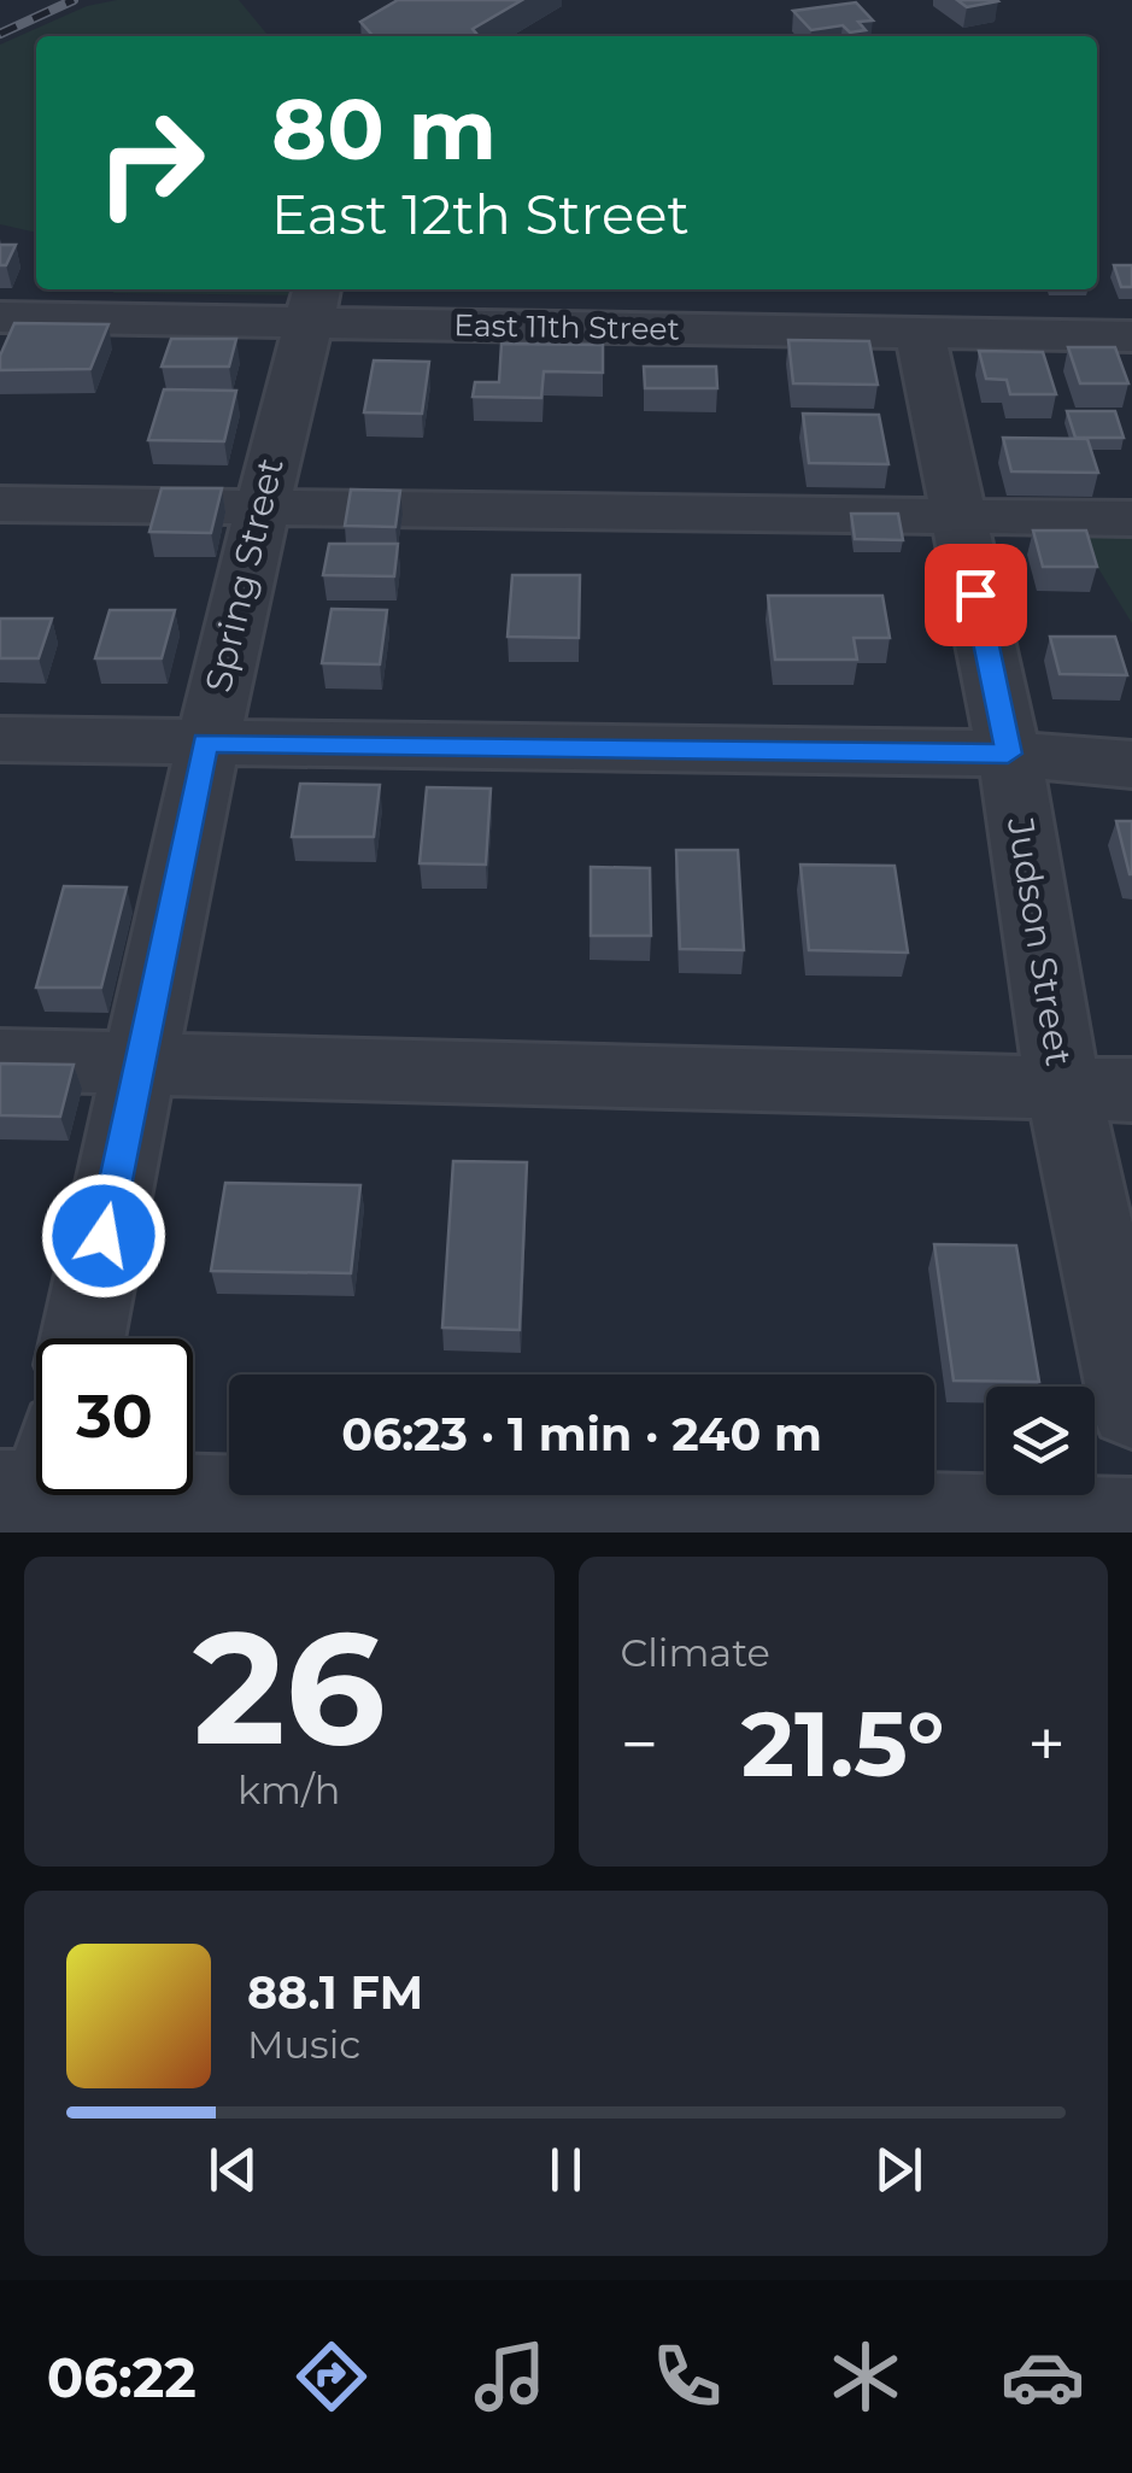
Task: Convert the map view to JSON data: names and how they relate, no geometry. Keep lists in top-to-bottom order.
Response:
{
  "streets": {
    "street": ["East 11th Street", "Spring Street", "Judson Street"]
  },
  "crossings": [
    ["East 11th Street", "Spring Street"],
    ["East 11th Street", "Judson Street"]
  ],
  "page": {
    "turn": ["80 m", "East 12th Street"],
    "limit": "30",
    "trip": "06:23 · 1 min · 240 m",
    "tile": [
      ["26", "km/h"],
      "Climate"
    ],
    "heat": ["−", "21.5°", "+"],
    "song": ["88.1 FM", "Music"],
    "tabs": "06:22"
  }
}
